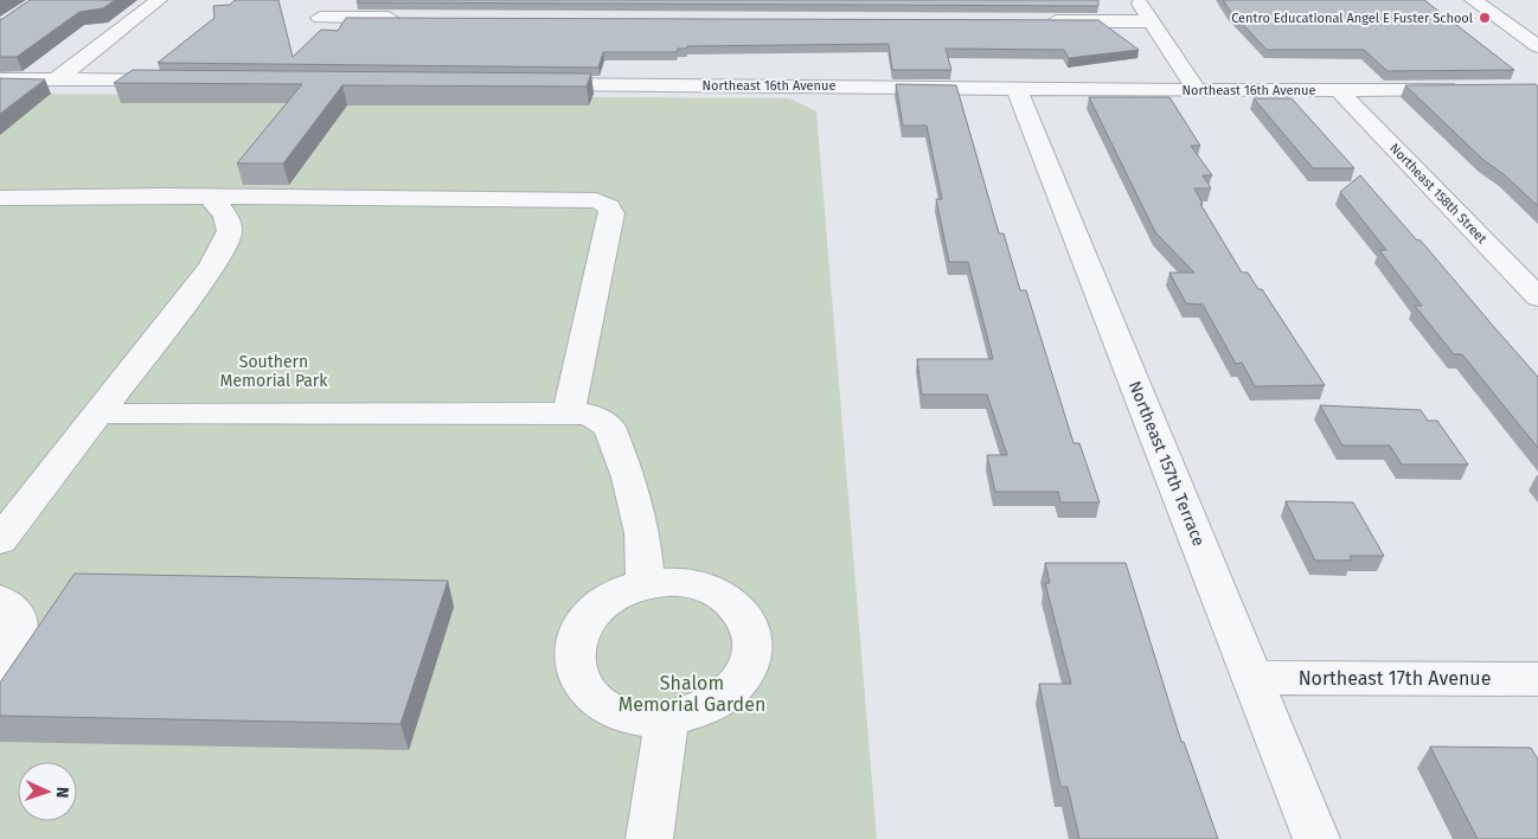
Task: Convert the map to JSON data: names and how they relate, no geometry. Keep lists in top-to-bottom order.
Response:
{
  "streets": {
    "street": [
      "Northeast 16th Avenue",
      "Northeast 158th Street",
      "Northeast 157th Terrace",
      "Northeast 17th Avenue"
    ]
  },
  "crossings": [
    ["Northeast 16th Avenue", "Northeast 158th Street"],
    ["Northeast 16th Avenue", "Northeast 157th Terrace"],
    ["Northeast 157th Terrace", "Northeast 17th Avenue"]
  ],
  "parks": ["Southern Memorial Park", "Shalom Memorial Garden"],
  "places": ["Centro Educational Angel E Fuster School"],
  "north": "right"
}
